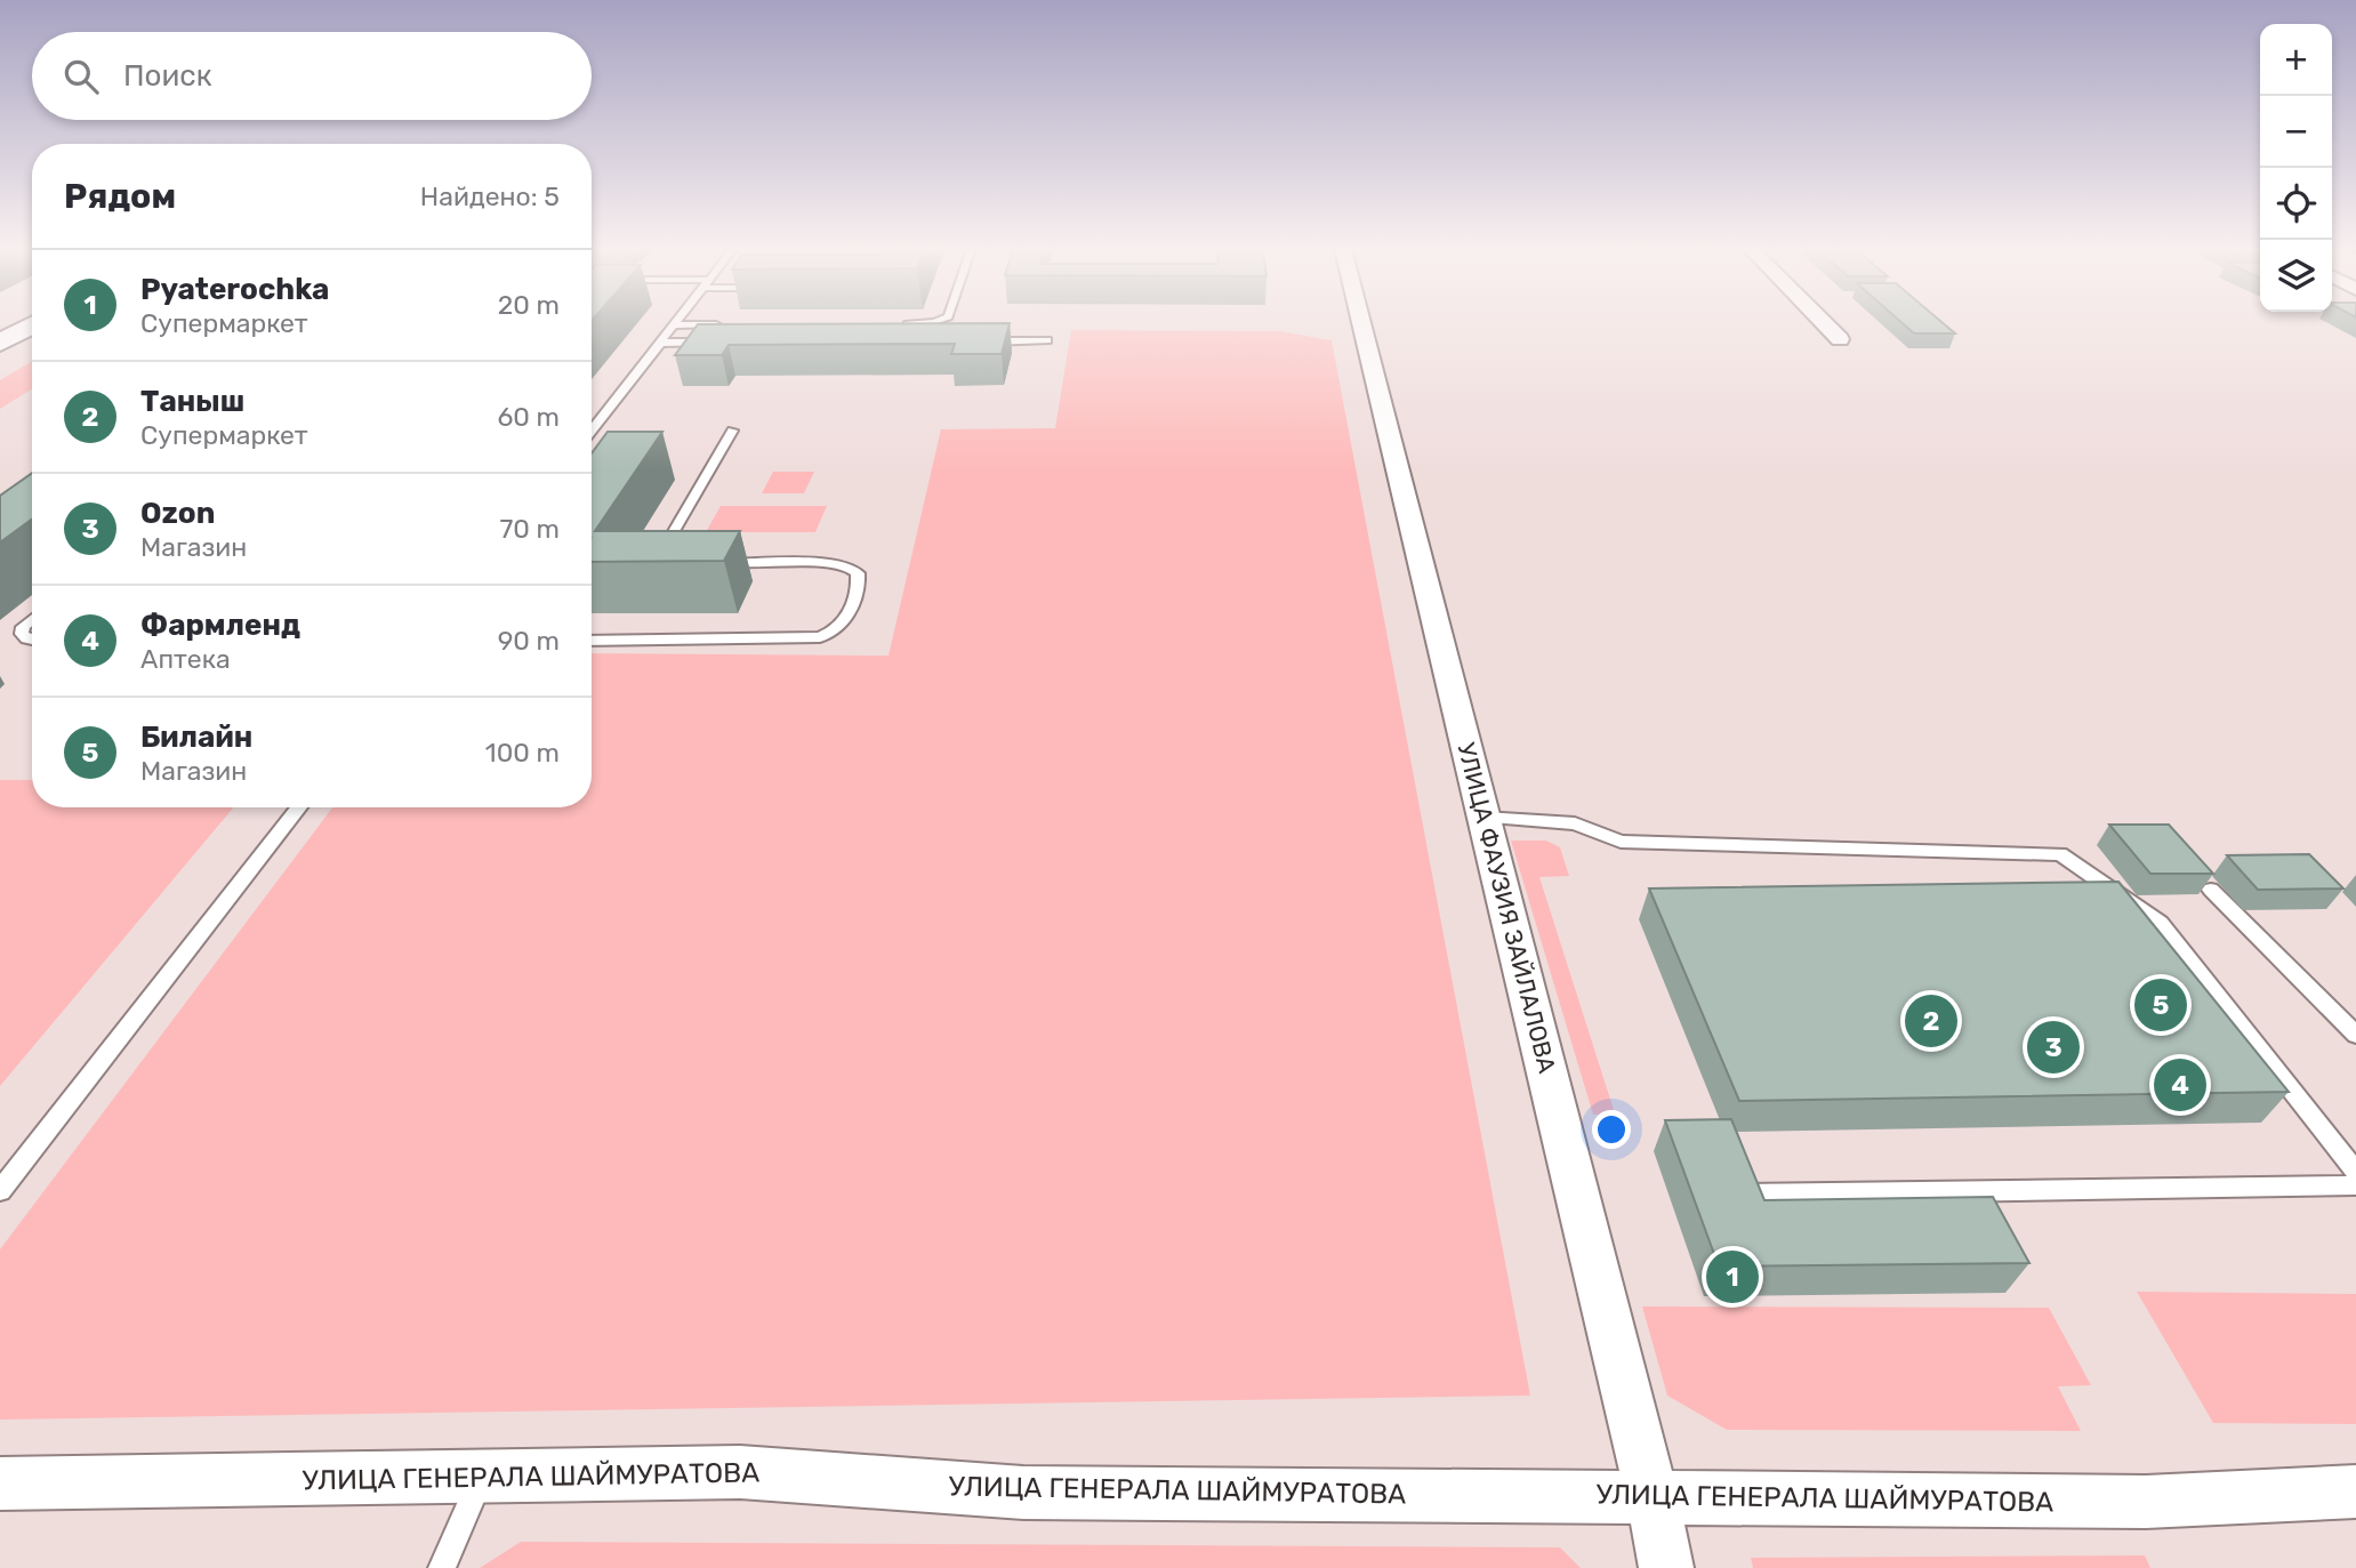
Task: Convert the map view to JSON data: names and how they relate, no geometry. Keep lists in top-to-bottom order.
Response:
{
  "streets": {
    "street": ["УЛИЦА ФАУЗИЯ ЗАЙЛАЛОВА", "УЛИЦА ГЕНЕРАЛА ШАЙМУРАТОВА"]
  },
  "crossings": [
    ["УЛИЦА ФАУЗИЯ ЗАЙЛАЛОВА", "УЛИЦА ГЕНЕРАЛА ШАЙМУРАТОВА"]
  ],
  "page": {
    "map_buttons": ["+", "−"],
    "search": "Поиск",
    "heading": ["Рядом", "Найдено: 5"],
    "list": [
      {
        "mark": "1",
        "name": "Pyaterochka",
        "note": "Супермаркет",
        "value": "20 m"
      },
      {
        "mark": "2",
        "name": "Таныш",
        "note": "Супермаркет",
        "value": "60 m"
      },
      {
        "mark": "3",
        "name": "Ozon",
        "note": "Магазин",
        "value": "70 m"
      },
      {
        "mark": "4",
        "name": "Фармленд",
        "note": "Аптека",
        "value": "90 m"
      },
      {
        "mark": "5",
        "name": "Билайн",
        "note": "Магазин",
        "value": "100 m"
      }
    ],
    "pins": [
      "5",
      "2",
      "3",
      "4",
      "1"
    ]
  }
}
